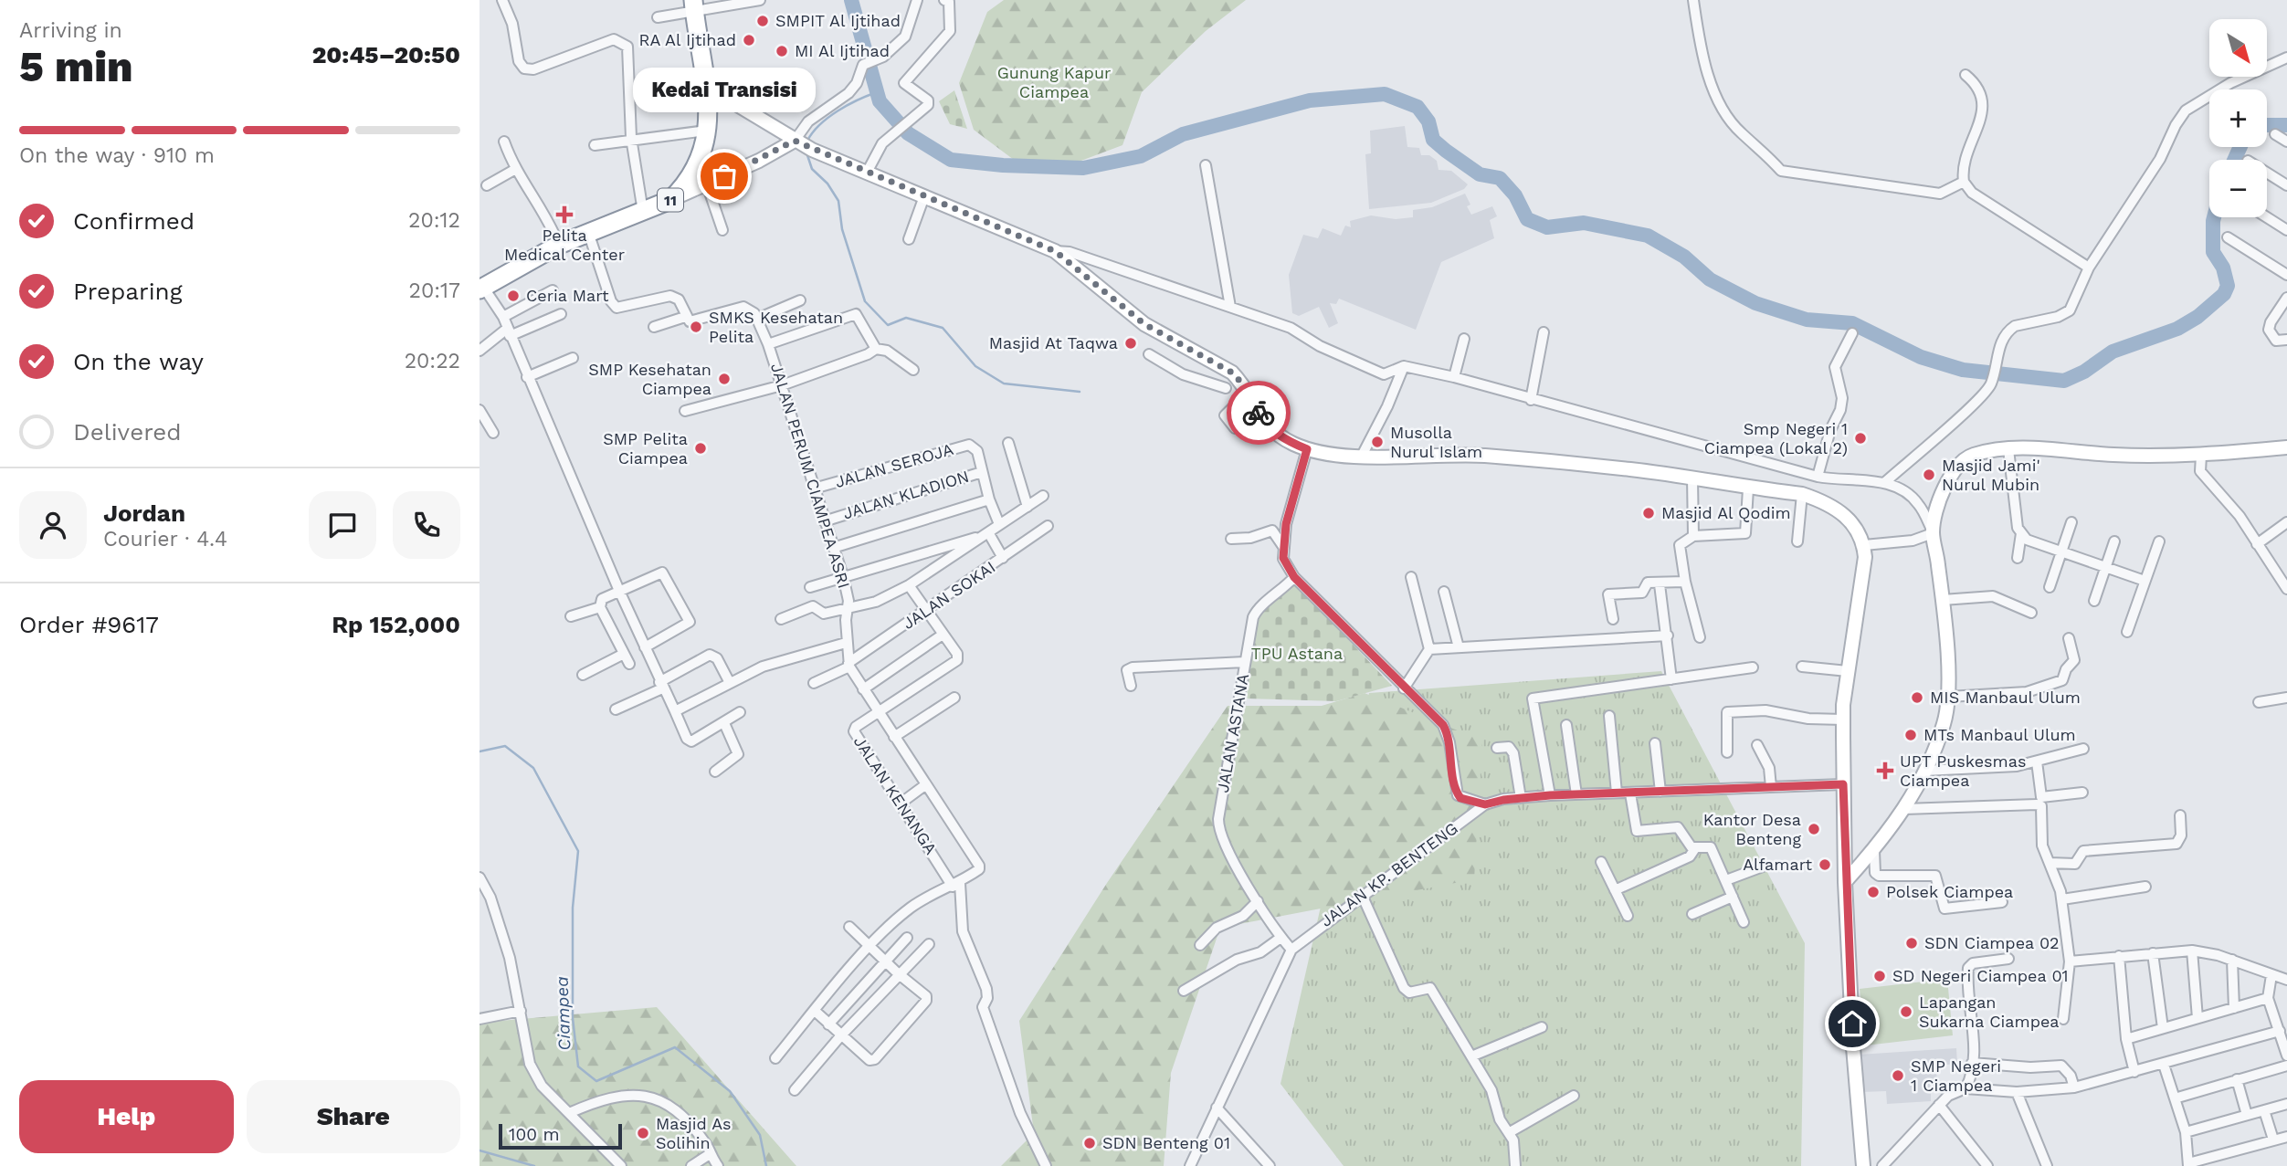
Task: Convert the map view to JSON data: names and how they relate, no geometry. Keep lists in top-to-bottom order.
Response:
{
  "streets": {
    "highway": ["11"],
    "street": [
      "JALAN SEROJA",
      "JALAN PERUM CIAMPEA ASRI",
      "JALAN KLADION",
      "JALAN SOKAI",
      "JALAN ASTANA",
      "JALAN KENANGA",
      "JALAN KP. BENTENG"
    ]
  },
  "crossings": [
    ["JALAN SEROJA", "JALAN PERUM CIAMPEA ASRI"],
    ["JALAN SEROJA", "JALAN KLADION"],
    ["JALAN PERUM CIAMPEA ASRI", "JALAN KLADION"],
    ["JALAN PERUM CIAMPEA ASRI", "JALAN SOKAI"],
    ["JALAN PERUM CIAMPEA ASRI", "JALAN KENANGA"],
    ["JALAN ASTANA", "JALAN KP. BENTENG"]
  ],
  "water": ["Ciampea"],
  "parks": ["Gunung Kapur Ciampea", "TPU Astana"],
  "places": {
    "other": [
      "SMPIT Al Ijtihad",
      "RA Al Ijtihad",
      "MI Al Ijtihad",
      "Kedai Transisi",
      "Ceria Mart",
      "SMKS Kesehatan Pelita",
      "Masjid At Taqwa",
      "SMP Kesehatan Ciampea",
      "Smp Negeri 1 Ciampea (Lokal 2)",
      "Musolla Nurul Islam",
      "SMP Pelita Ciampea",
      "Masjid Jami' Nurul Mubin",
      "Masjid Al Qodim",
      "MIS Manbaul Ulum",
      "MTs Manbaul Ulum",
      "Kantor Desa Benteng",
      "Alfamart",
      "Polsek Ciampea",
      "SDN Ciampea 02",
      "SD Negeri Ciampea 01",
      "Lapangan Sukarna Ciampea",
      "SMP Negeri 1 Ciampea",
      "Masjid As Solihin",
      "SDN Benteng 01"
    ],
    "health": ["Pelita Medical Center", "UPT Puskesmas Ciampea"]
  },
  "scale_bar": "100 m",
  "north": "bottom right",
  "page": {
    "heading": ["5 min", "Arriving in", "20:45–20:50"],
    "panel": [
      "Jordan",
      "Courier · 4.4",
      "Order #9617",
      "Rp 152,000"
    ],
    "map_buttons": ["+", "−"],
    "bubble": "Kedai Transisi",
    "bar": "On the way · 910 m",
    "list": [
      ["Confirmed", "20:12"],
      ["Preparing", "20:17"],
      ["On the way", "20:22"],
      "Delivered"
    ],
    "buttons": ["Help", "Share"],
    "scale": "100 m"
  }
}
